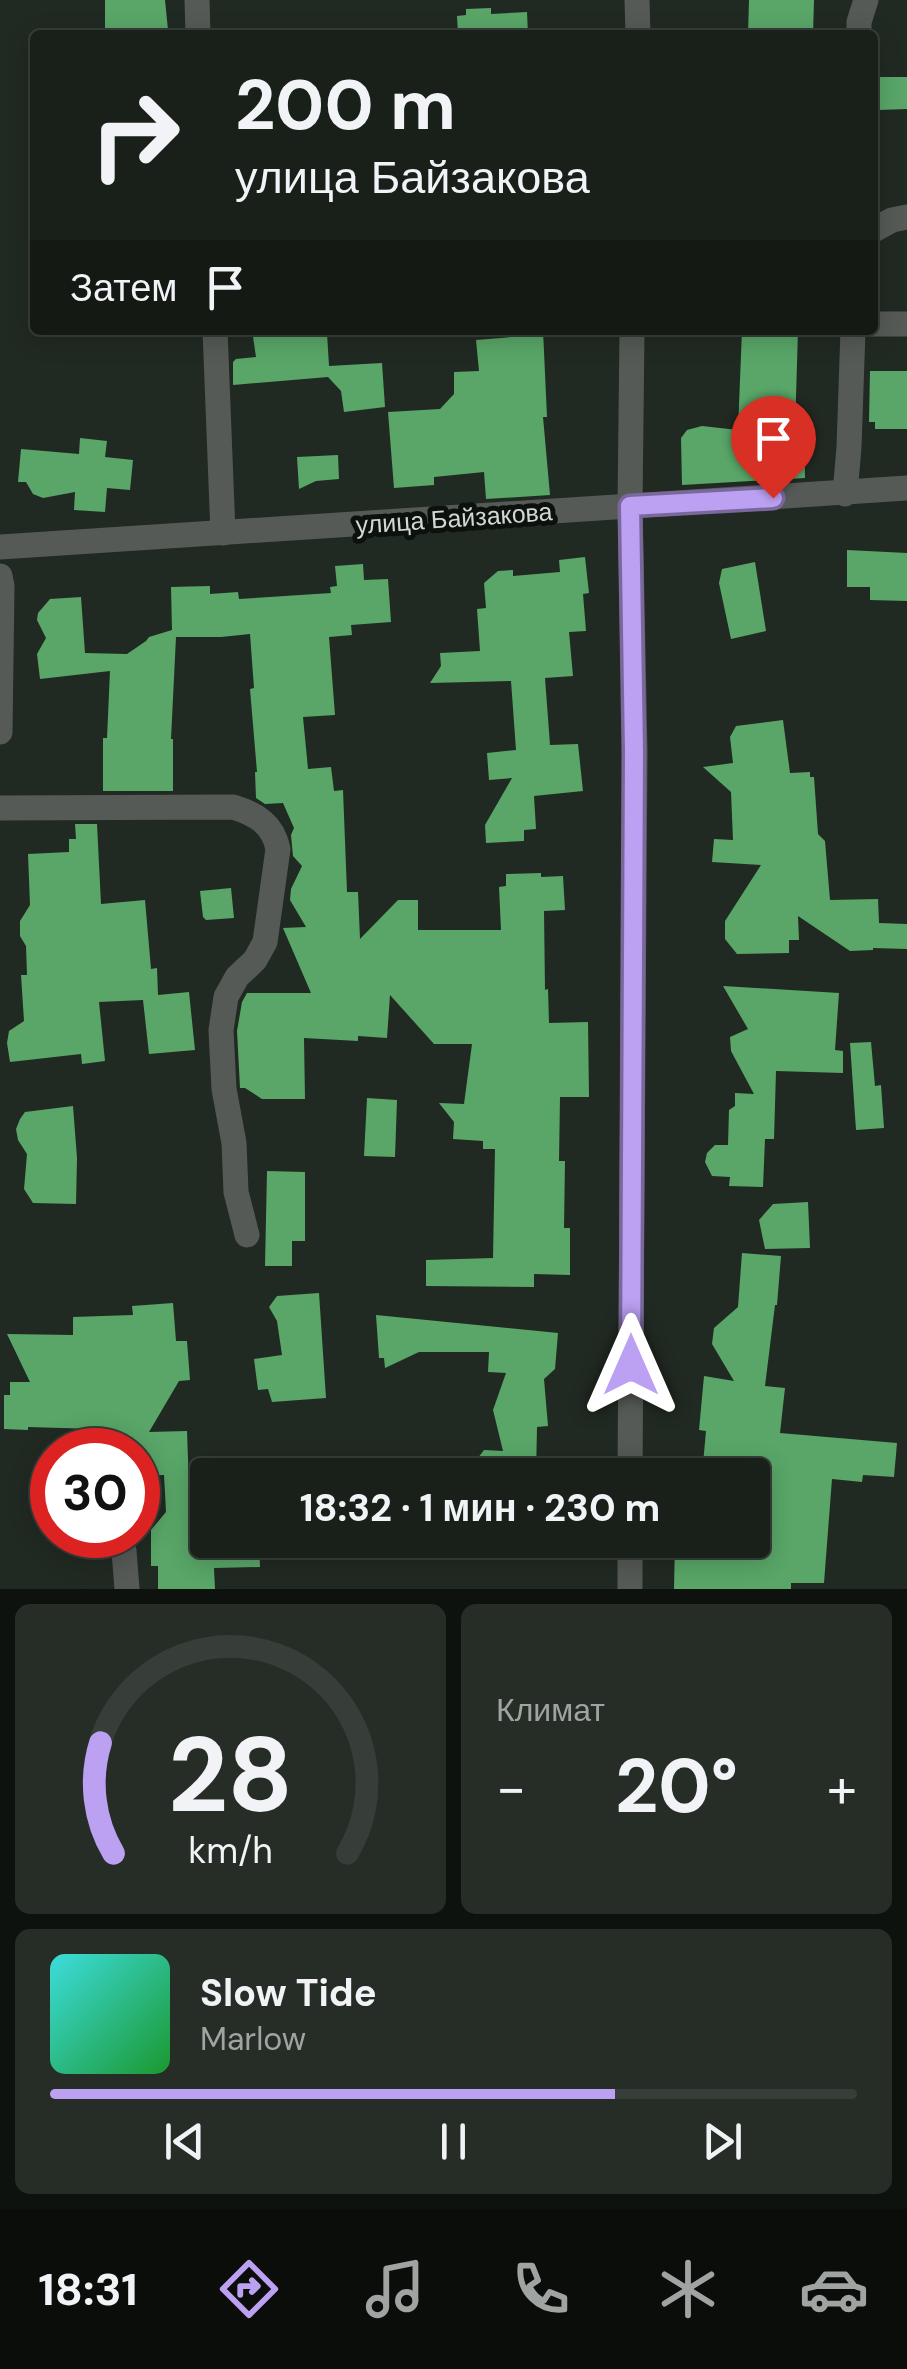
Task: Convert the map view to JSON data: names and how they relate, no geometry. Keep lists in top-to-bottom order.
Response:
{
  "streets": {
    "street": ["улица Байзакова"]
  },
  "page": {
    "turn": ["200 m", "улица Байзакова"],
    "then": "Затем",
    "limit": "30",
    "trip": "18:32 · 1 мин · 230 m",
    "tile": "Климат",
    "heat": ["−", "20°", "+"],
    "song": ["Slow Tide", "Marlow"],
    "tabs": "18:31",
    "gauge": ["28", "km/h"]
  }
}
